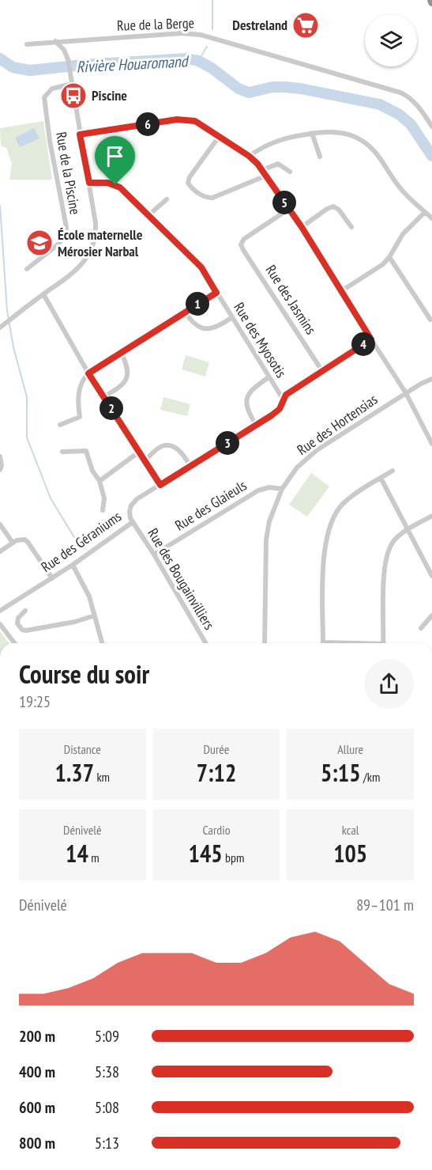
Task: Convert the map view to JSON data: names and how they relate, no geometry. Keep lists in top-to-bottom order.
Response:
{
  "streets": {
    "street": [
      "Rue de la Berge",
      "Rue de la Piscine",
      "Rue des Jasmins",
      "Rue des Myosotis",
      "Rue des Hortensias",
      "Rue des Glaieuls",
      "Rue des Géraniums",
      "Rue des Bougainvilliers"
    ]
  },
  "crossings": [
    ["Rue des Myosotis", "Rue des Géraniums"],
    ["Rue des Hortensias", "Rue des Glaieuls"],
    ["Rue des Glaieuls", "Rue des Bougainvilliers"],
    ["Rue des Géraniums", "Rue des Bougainvilliers"]
  ],
  "water": ["Rivière Houaromand"],
  "places": {
    "supermarket": ["Destreland"],
    "bus stop": ["Piscine"],
    "school or university": ["École maternelle Mérosier Narbal"]
  },
  "page": {
    "pins": [
      "6",
      "5",
      "1",
      "4",
      "2",
      "3"
    ],
    "heading": ["Course du soir", "19:25"],
    "stats": [
      ["Distance", "1.37 km"],
      ["Durée", "7:12"],
      ["Allure", "5:15 /km"],
      ["Dénivelé", "14 m"],
      ["Cardio", "145 bpm"],
      ["kcal", "105"]
    ],
    "chart": ["Dénivelé", "89–101 m"],
    "list": [
      {
        "name": "200 m",
        "note": "5:09"
      },
      {
        "name": "400 m",
        "note": "5:38"
      },
      {
        "name": "600 m",
        "note": "5:08"
      },
      {
        "name": "800 m",
        "note": "5:13"
      }
    ]
  }
}
